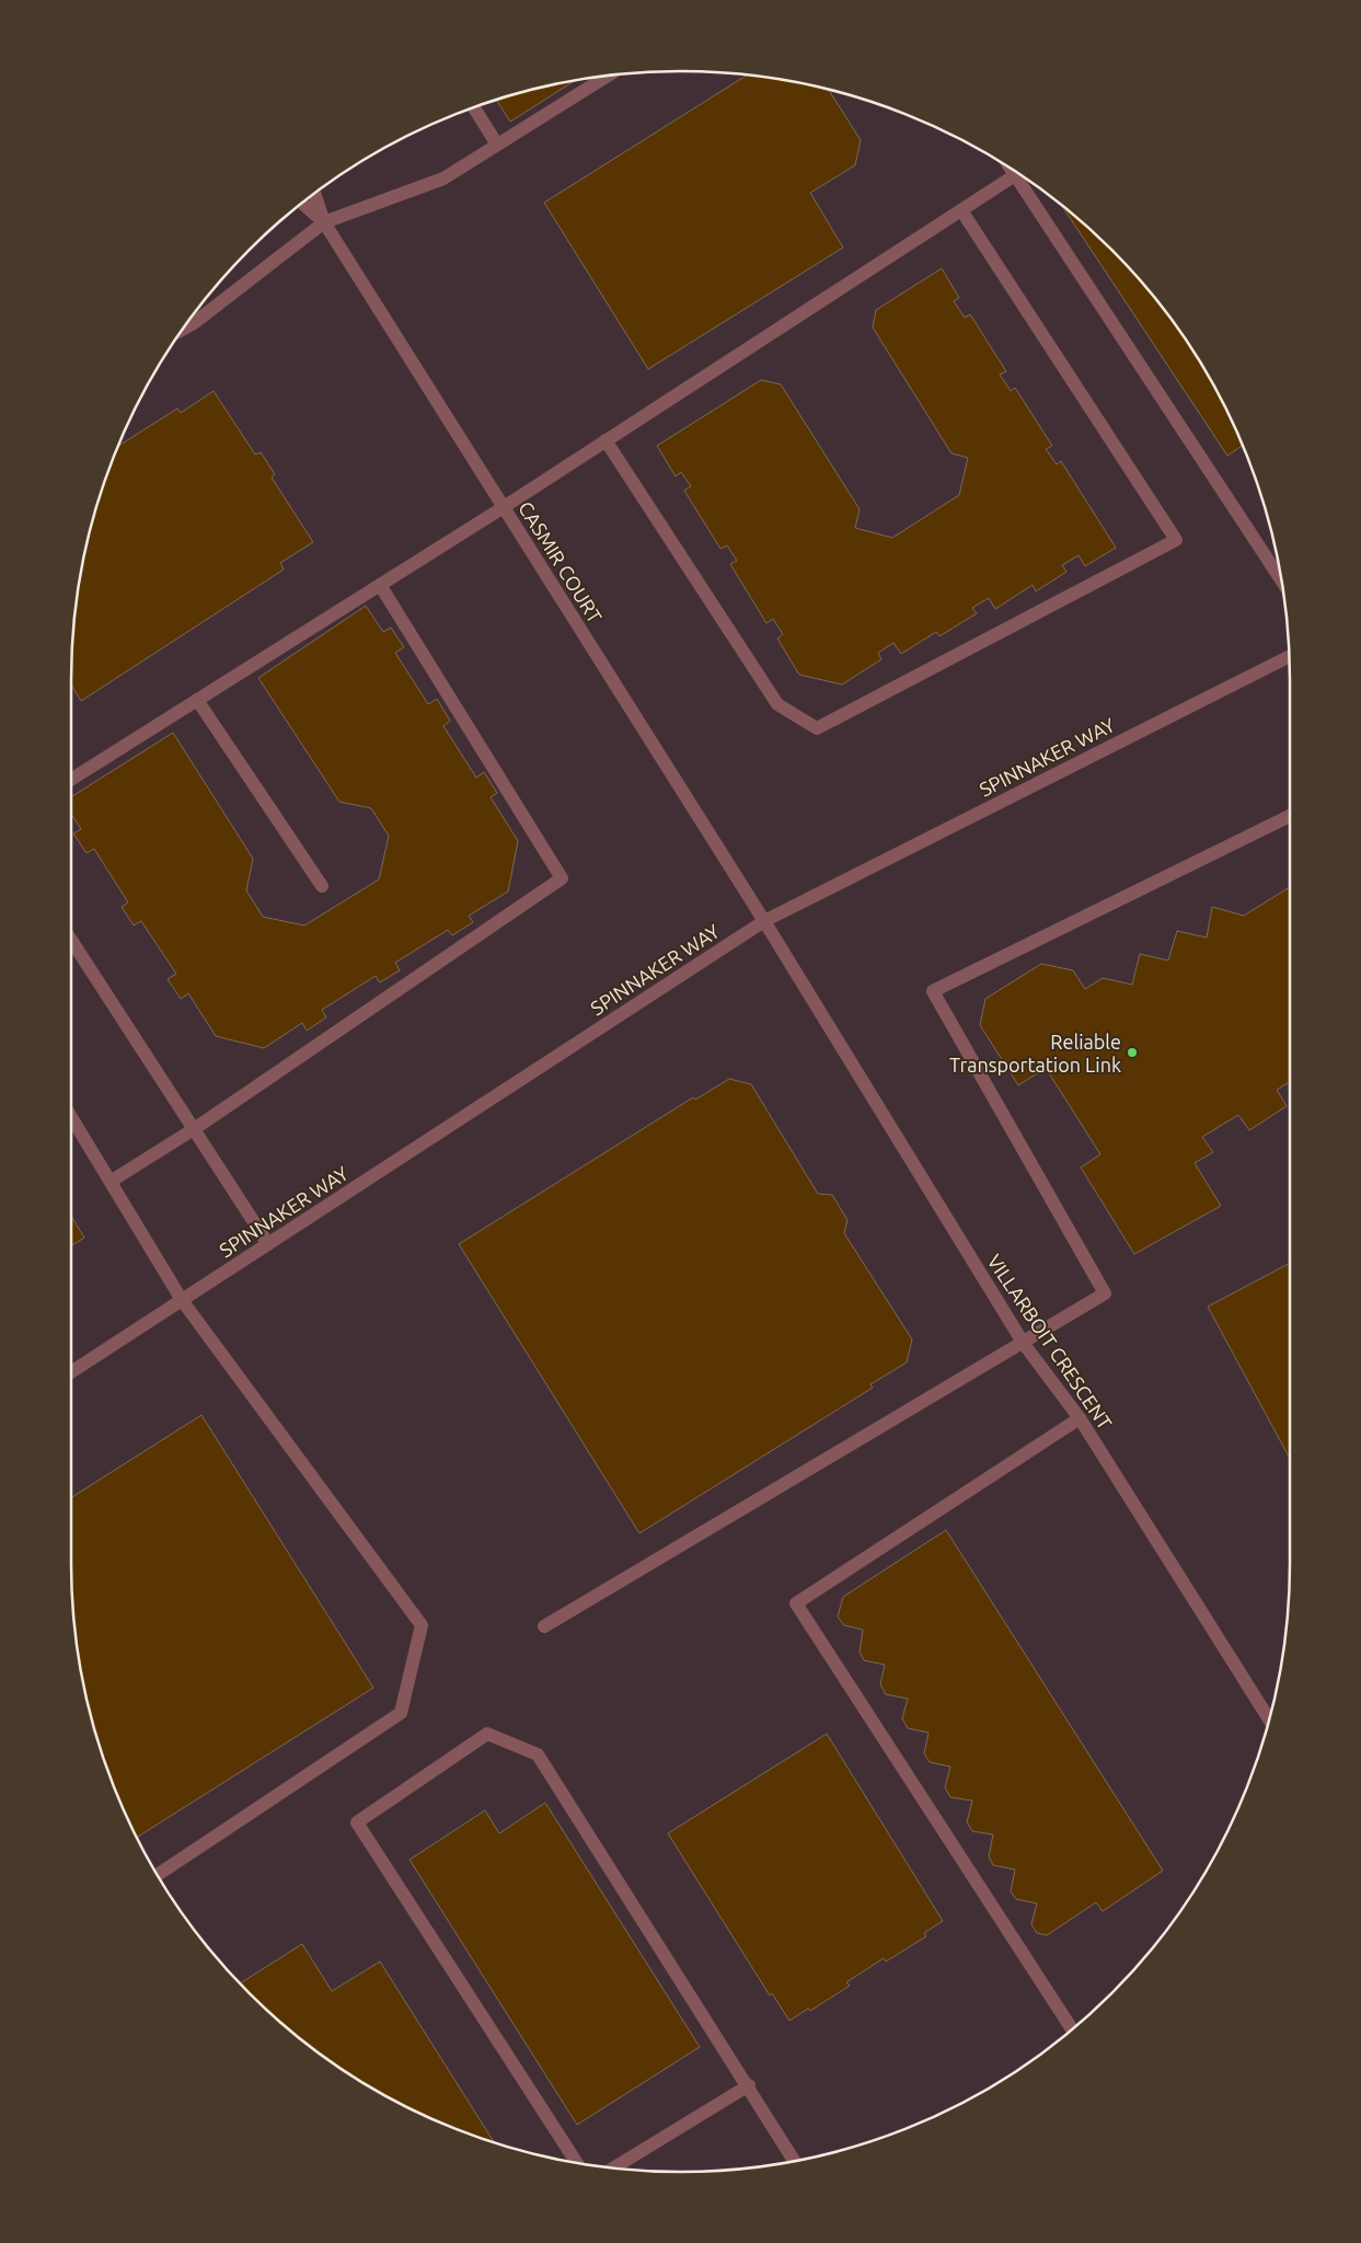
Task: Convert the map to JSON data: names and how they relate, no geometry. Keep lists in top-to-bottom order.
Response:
{
  "streets": {
    "street": ["CASMIR COURT", "SPINNAKER WAY", "VILLARBOIT CRESCENT"]
  },
  "crossings": [
    ["CASMIR COURT", "SPINNAKER WAY"],
    ["CASMIR COURT", "VILLARBOIT CRESCENT"],
    ["SPINNAKER WAY", "VILLARBOIT CRESCENT"]
  ],
  "places": ["Reliable Transportation Link"]
}
